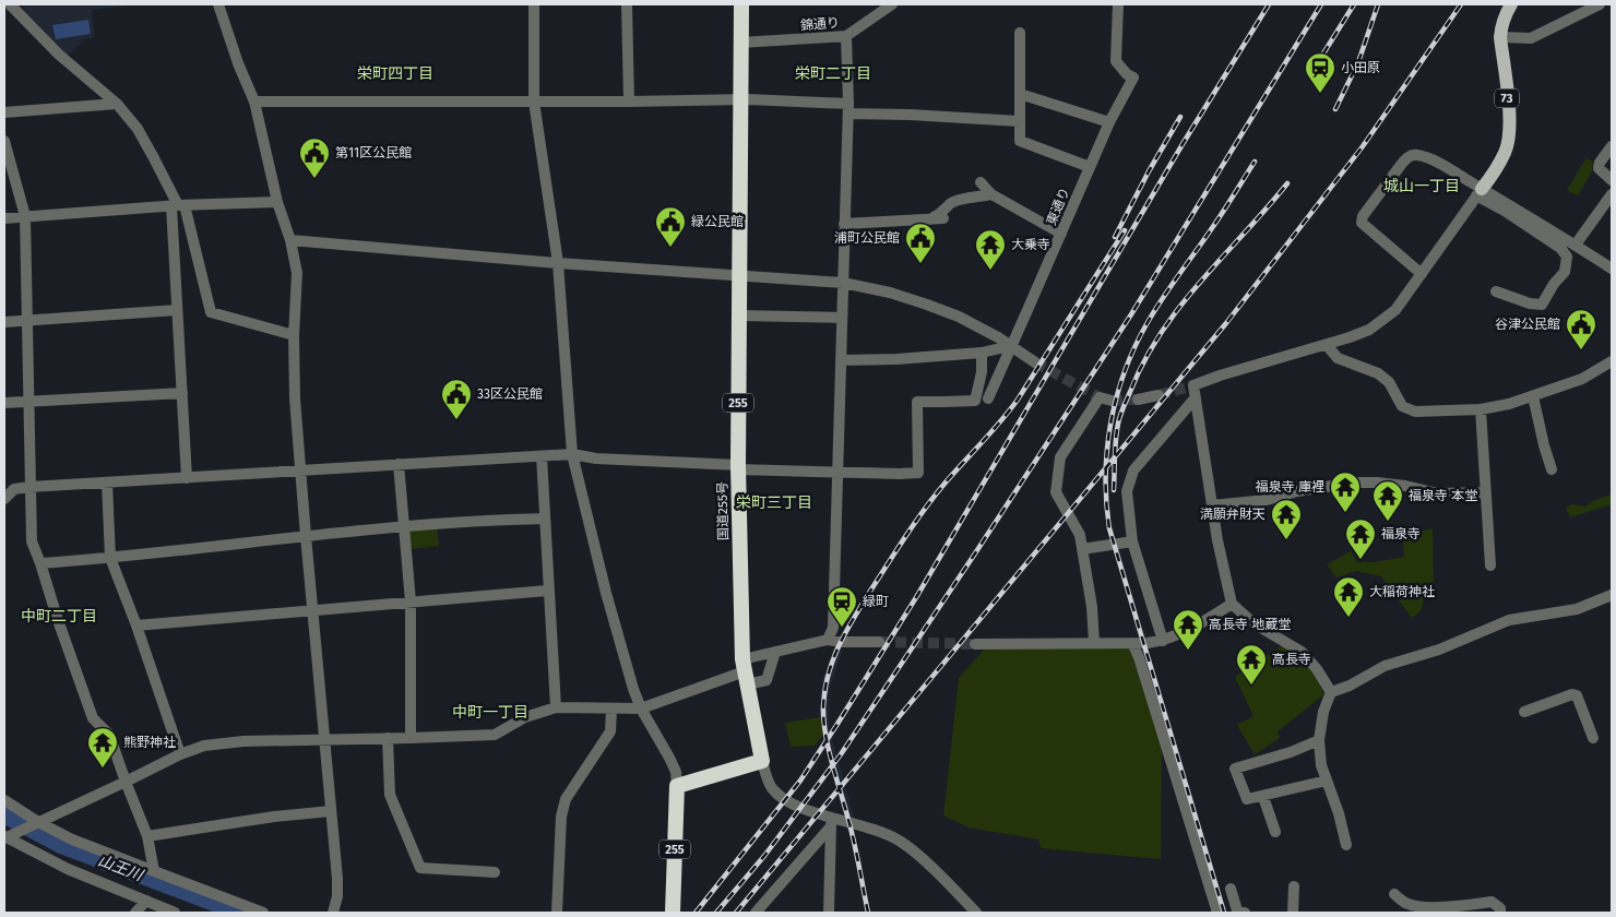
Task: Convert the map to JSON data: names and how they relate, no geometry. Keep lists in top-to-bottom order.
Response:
{
  "streets": {
    "highway": ["255", "国道255号"],
    "main road": ["73"],
    "street": ["錦通り", "東通り"]
  },
  "crossings": [
    ["錦通り", "255"],
    ["錦通り", "国道255号"],
    ["255", "国道255号"]
  ],
  "districts": [
    "栄町四丁目",
    "栄町二丁目",
    "城山一丁目",
    "栄町三丁目",
    "中町二丁目",
    "中町一丁目"
  ],
  "water": ["山王川"],
  "places": {
    "station": ["小田原", "緑町"],
    "public building": [
      "第11区公民館",
      "緑公民館",
      "浦町公民館",
      "谷津公民館",
      "33区公民館"
    ],
    "temple": [
      "大乗寺",
      "福泉寺 庫裡",
      "福泉寺 本堂",
      "満願弁財天",
      "福泉寺",
      "大稲荷神社",
      "高長寺 地蔵堂",
      "高長寺",
      "熊野神社"
    ]
  }
}
